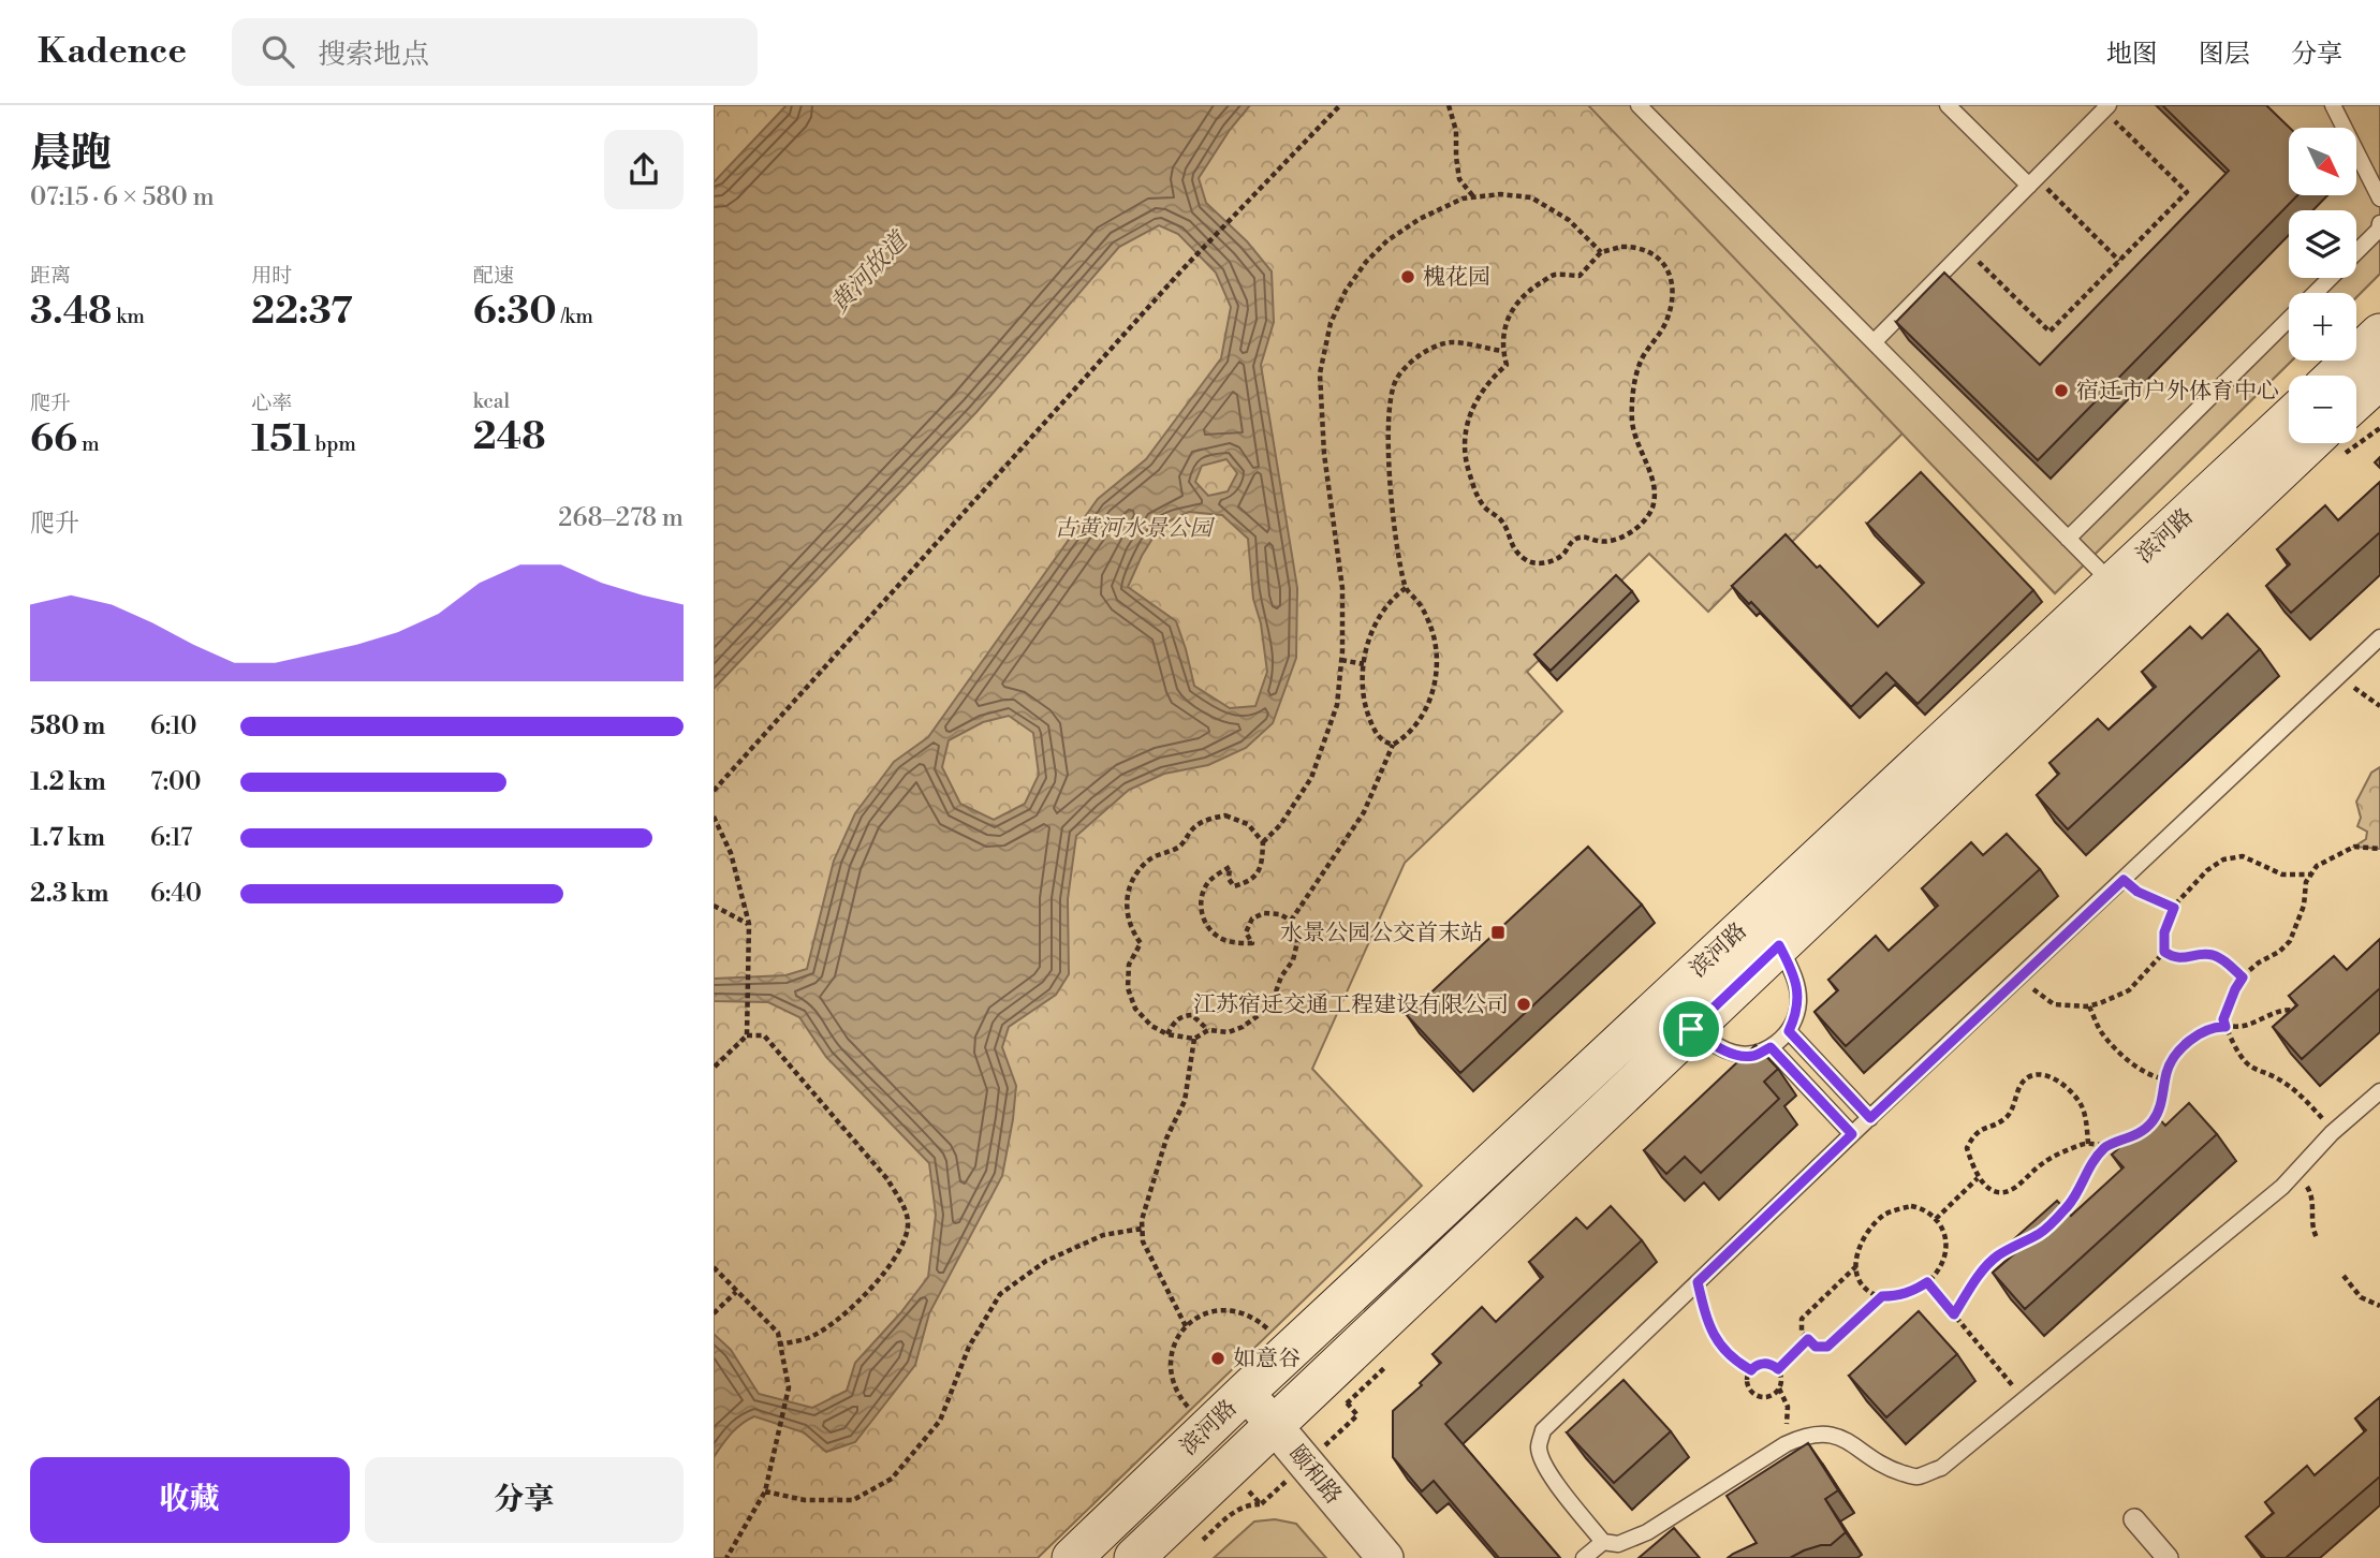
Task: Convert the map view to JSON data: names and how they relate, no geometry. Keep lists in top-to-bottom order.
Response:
{
  "streets": {
    "main road": ["滨河路"],
    "street": ["颐和路"]
  },
  "crossings": [
    ["滨河路", "颐和路"]
  ],
  "water": ["黄河故道"],
  "parks": ["古黄河水景公园"],
  "places": {
    "other": [
      "槐花园",
      "宿迁市户外体育中心",
      "江苏宿迁交通工程建设有限公司",
      "如意谷"
    ],
    "transit": ["水景公园公交首末站"]
  },
  "north": "bottom right",
  "page": {
    "header": "Kadence",
    "search": "搜索地点",
    "nav": ["地图", "图层", "分享"],
    "heading": ["晨跑", "07:15 · 6 × 580 m"],
    "map_buttons": ["+", "−"],
    "stats": [
      ["距离", "3.48 km"],
      ["用时", "22:37"],
      ["配速", "6:30 /km"],
      ["爬升", "66 m"],
      ["心率", "151 bpm"],
      ["kcal", "248"]
    ],
    "chart": ["爬升", "268–278 m"],
    "list": [
      {
        "name": "580 m",
        "note": "6:10"
      },
      {
        "name": "1.2 km",
        "note": "7:00"
      },
      {
        "name": "1.7 km",
        "note": "6:17"
      },
      {
        "name": "2.3 km",
        "note": "6:40"
      }
    ],
    "buttons": ["收藏", "分享"]
  }
}
